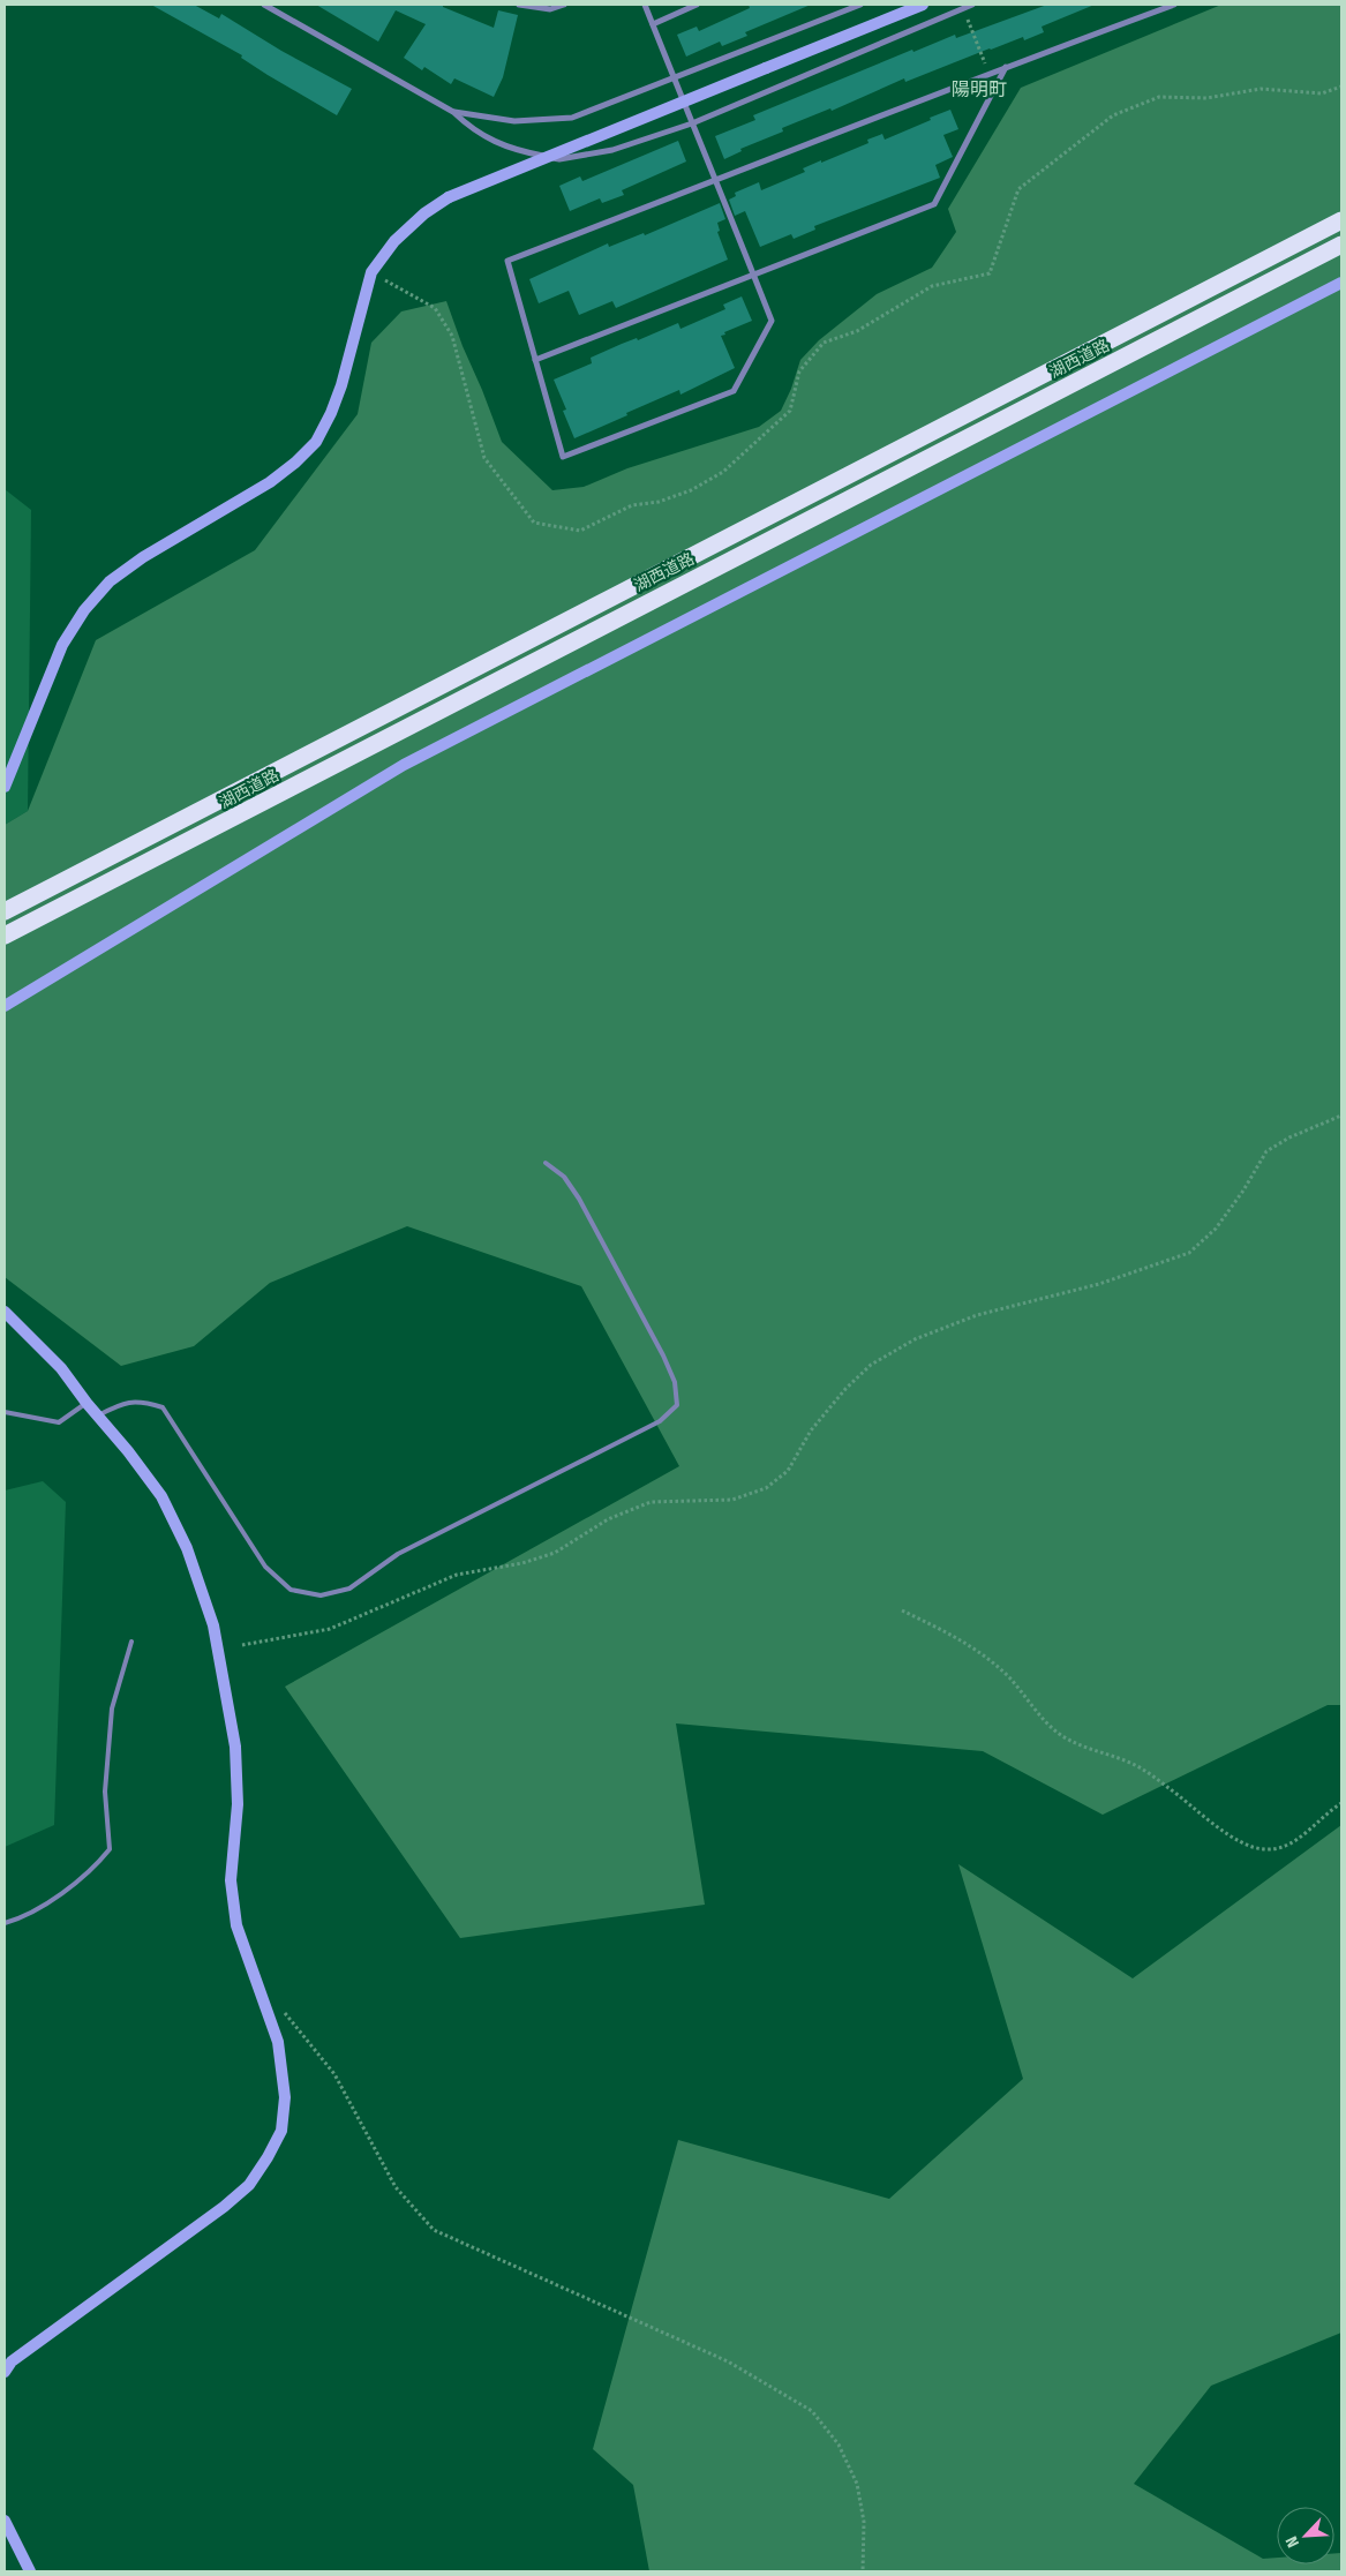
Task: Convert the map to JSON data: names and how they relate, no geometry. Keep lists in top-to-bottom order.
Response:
{
  "streets": {
    "highway": ["湖西道路"]
  },
  "districts": ["陽明町"],
  "north": "bottom left"
}
